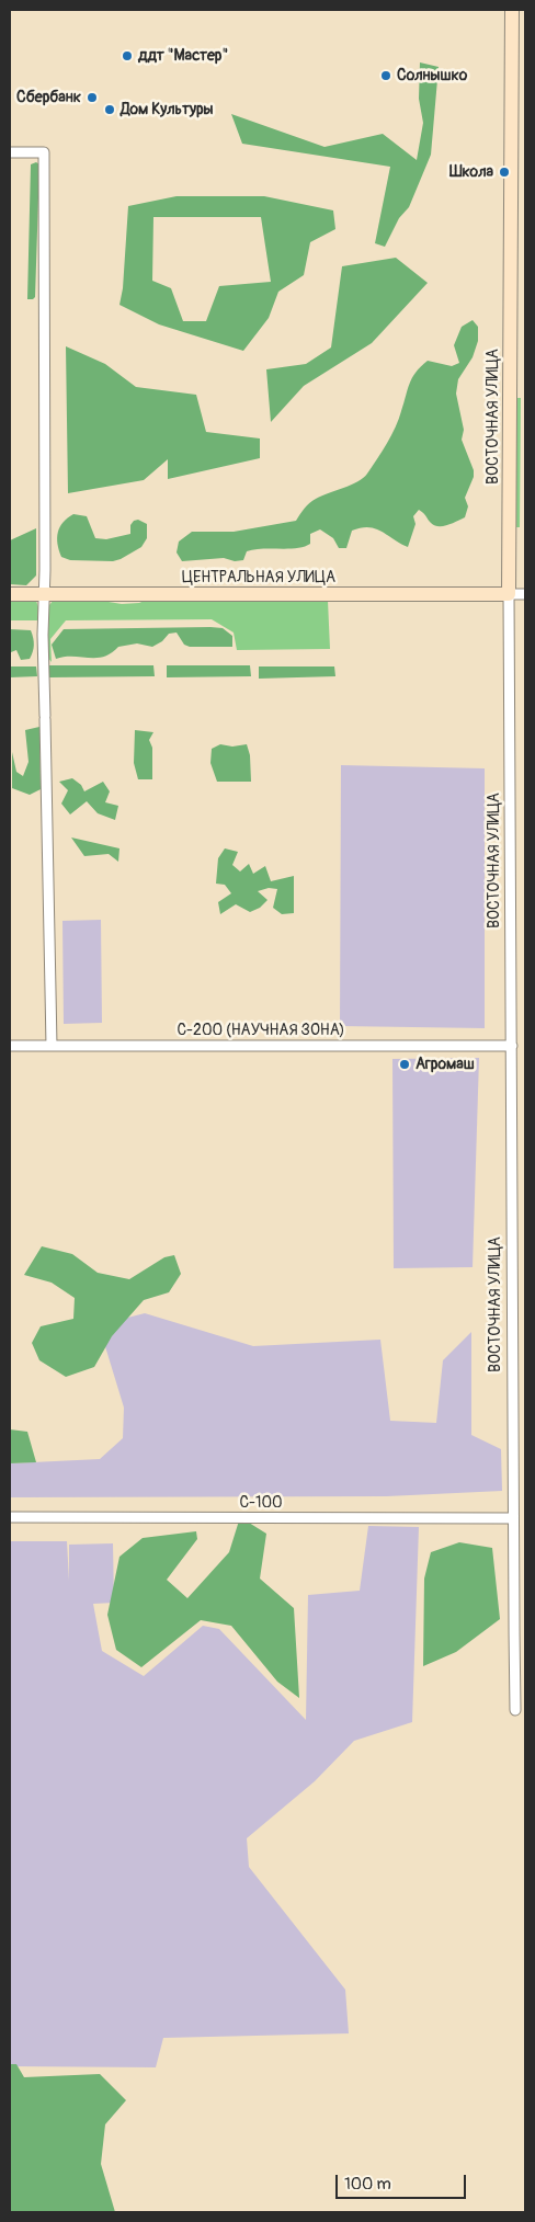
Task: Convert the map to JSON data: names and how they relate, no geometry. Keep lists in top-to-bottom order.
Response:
{
  "streets": {
    "main road": ["ВОСТОЧНАЯ УЛИЦА", "ЦЕНТРАЛЬНАЯ УЛИЦА"],
    "street": ["С-200 (НАУЧНАЯ ЗОНА)", "С-100"]
  },
  "crossings": [
    ["ВОСТОЧНАЯ УЛИЦА", "ЦЕНТРАЛЬНАЯ УЛИЦА"],
    ["ВОСТОЧНАЯ УЛИЦА", "С-200 (НАУЧНАЯ ЗОНА)"],
    ["ВОСТОЧНАЯ УЛИЦА", "С-100"]
  ],
  "places": [
    "ддт \"Мастер\"",
    "Солнышко",
    "Сбербанк",
    "Дом Культуры",
    "Школа",
    "Агромаш"
  ],
  "scale_bar": "100 m"
}
